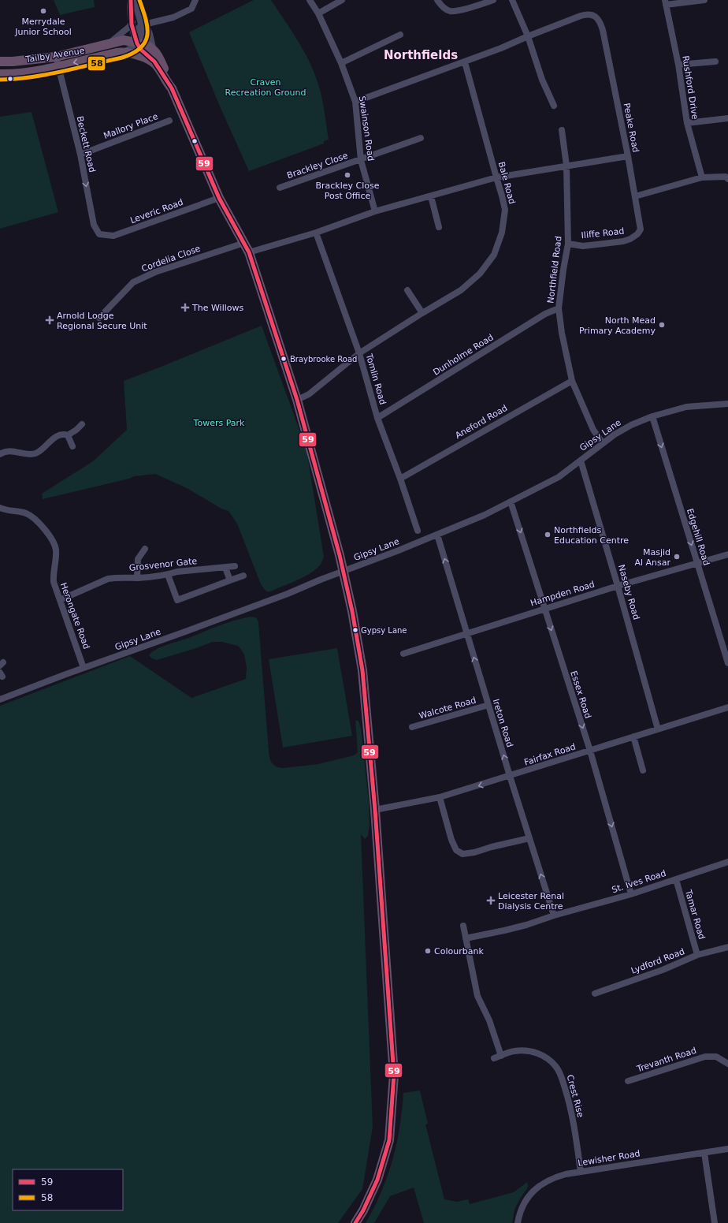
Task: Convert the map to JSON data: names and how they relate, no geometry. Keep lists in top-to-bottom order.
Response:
{
  "streets": {
    "highway": ["Tailby Avenue"],
    "street": [
      "Rushford Drive",
      "Mallory Place",
      "Peake Road",
      "Swainson Road",
      "Beckett Road",
      "Brackley Close",
      "Bale Road",
      "Leveric Road",
      "Iliffe Road",
      "Cordelia Close",
      "Northfield Road",
      "Dunholme Road",
      "Tomlin Road",
      "Aneford Road",
      "Gipsy Lane",
      "Edgehill Road",
      "Grosvenor Gate",
      "Naseby Road",
      "Hampden Road",
      "Herongate Road",
      "Essex Road",
      "Walcote Road",
      "Ireton Road",
      "Fairfax Road",
      "St. Ives Road",
      "Tamar Road",
      "Lydford Road",
      "Trevanth Road",
      "Crest Rise",
      "Lewisher Road"
    ]
  },
  "crossings": [
    ["Tailby Avenue", "Beckett Road"],
    ["Mallory Place", "Beckett Road"],
    ["Peake Road", "Iliffe Road"],
    ["Swainson Road", "Brackley Close"],
    ["Beckett Road", "Leveric Road"],
    ["Bale Road", "Tomlin Road"],
    ["Iliffe Road", "Northfield Road"],
    ["Northfield Road", "Dunholme Road"],
    ["Northfield Road", "Aneford Road"],
    ["Northfield Road", "Gipsy Lane"],
    ["Dunholme Road", "Tomlin Road"],
    ["Tomlin Road", "Aneford Road"],
    ["Gipsy Lane", "Edgehill Road"],
    ["Gipsy Lane", "Naseby Road"],
    ["Gipsy Lane", "Herongate Road"],
    ["Gipsy Lane", "Essex Road"],
    ["Gipsy Lane", "Ireton Road"],
    ["Edgehill Road", "Hampden Road"],
    ["Grosvenor Gate", "Herongate Road"],
    ["Naseby Road", "Hampden Road"],
    ["Naseby Road", "Fairfax Road"],
    ["Hampden Road", "Essex Road"],
    ["Hampden Road", "Ireton Road"],
    ["Essex Road", "Fairfax Road"],
    ["Essex Road", "St. Ives Road"],
    ["Walcote Road", "Ireton Road"],
    ["Ireton Road", "Fairfax Road"],
    ["Ireton Road", "St. Ives Road"],
    ["St. Ives Road", "Tamar Road"],
    ["Tamar Road", "Lydford Road"],
    ["Crest Rise", "Lewisher Road"]
  ],
  "one_way": [
    "Beckett Road",
    "Edgehill Road",
    "Essex Road",
    "Ireton Road"
  ],
  "districts": ["Northfields"],
  "parks": ["Craven Recreation Ground", "Towers Park"],
  "places": {
    "other": [
      "Merrydale Junior School",
      "Brackley Close Post Office",
      "North Mead Primary Academy",
      "Braybrooke Road",
      "Northfields Education Centre",
      "Masjid Al Ansar",
      "Gypsy Lane",
      "Colourbank"
    ],
    "health": ["The Willows", "Arnold Lodge Regional Secure Unit", "Leicester Renal Dialysis Centre"]
  },
  "lines": ["transit line 59", "transit line 58"],
  "legend": ["59", "58"]
}
